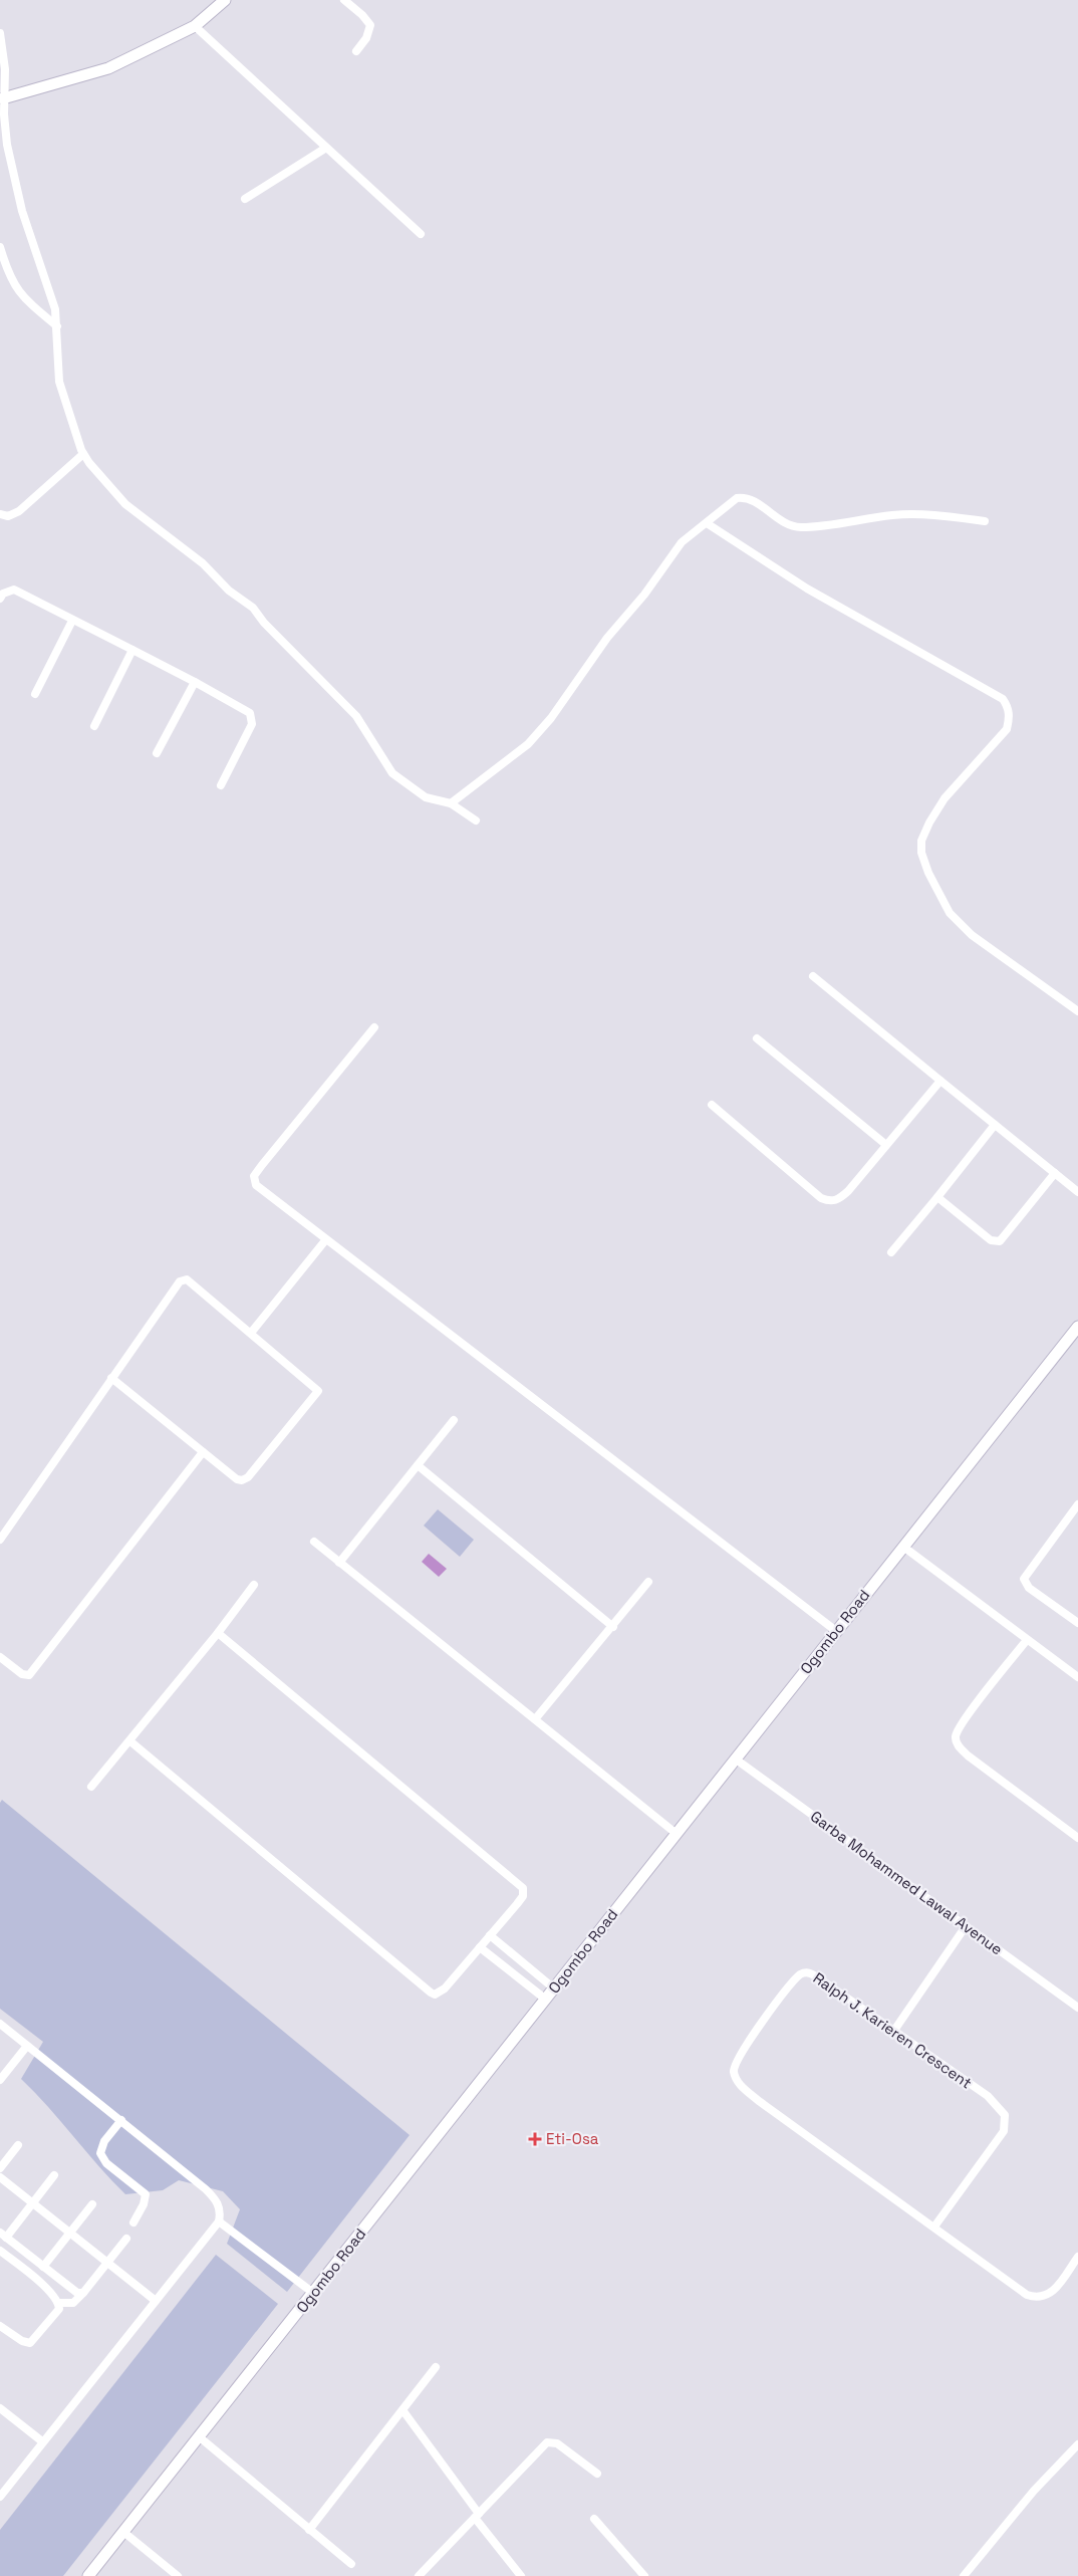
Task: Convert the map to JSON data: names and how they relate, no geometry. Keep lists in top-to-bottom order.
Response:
{
  "streets": {
    "main road": ["Ogombo Road"],
    "street": ["Garba Mohammed Lawal Avenue", "Ralph J. Karieren Crescent"]
  },
  "crossings": [
    ["Ogombo Road", "Garba Mohammed Lawal Avenue"]
  ],
  "places": {
    "health": ["Eti-Osa"]
  }
}
